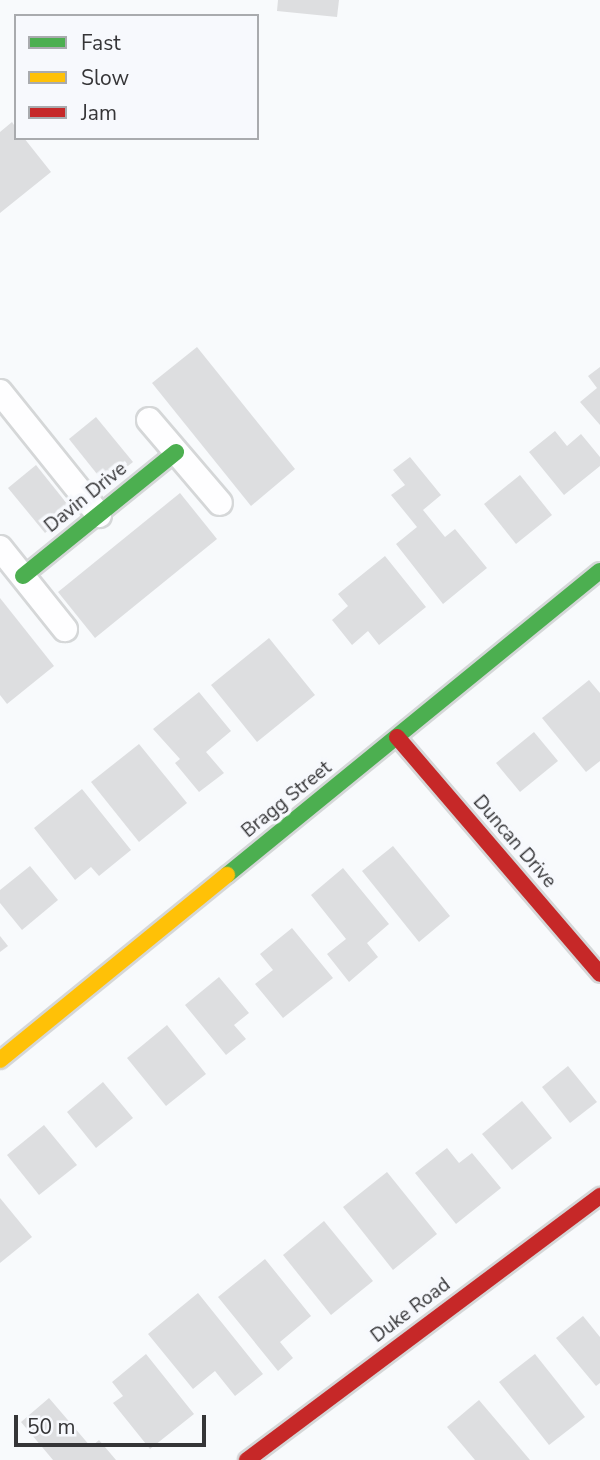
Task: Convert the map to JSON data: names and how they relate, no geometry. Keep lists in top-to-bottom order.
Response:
{
  "streets": {
    "street": [
      "Davin Drive",
      "Bragg Street",
      "Duncan Drive",
      "Duke Road"
    ]
  },
  "crossings": [
    ["Bragg Street", "Duncan Drive"]
  ],
  "legend": ["Fast", "Slow", "Jam"],
  "scale_bar": "50 m"
}
